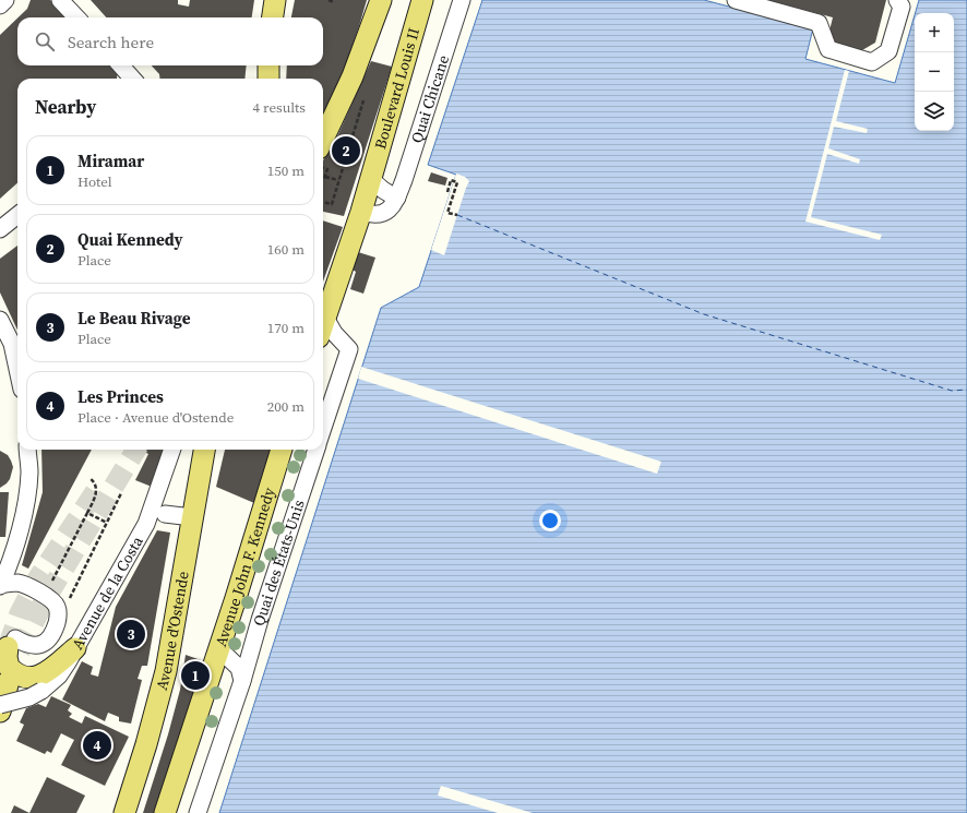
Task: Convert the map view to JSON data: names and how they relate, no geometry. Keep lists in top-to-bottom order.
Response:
{
  "streets": {
    "main road": ["Boulevard Louis II", "Avenue John F. Kennedy", "Avenue d'Ostende"],
    "street": ["Quai Chicane", "Quai des États-Unis", "Avenue de la Costa"]
  },
  "page": {
    "map_buttons": ["+", "−"],
    "search": "Search here",
    "heading": ["Nearby", "4 results"],
    "pins": [
      "2",
      "3",
      "1",
      "4"
    ],
    "list": [
      {
        "mark": "1",
        "name": "Miramar",
        "note": "Hotel",
        "value": "150 m"
      },
      {
        "mark": "2",
        "name": "Quai Kennedy",
        "note": "Place",
        "value": "160 m"
      },
      {
        "mark": "3",
        "name": "Le Beau Rivage",
        "note": "Place",
        "value": "170 m"
      },
      {
        "mark": "4",
        "name": "Les Princes",
        "note": "Place · Avenue d'Ostende",
        "value": "200 m"
      }
    ]
  }
}
